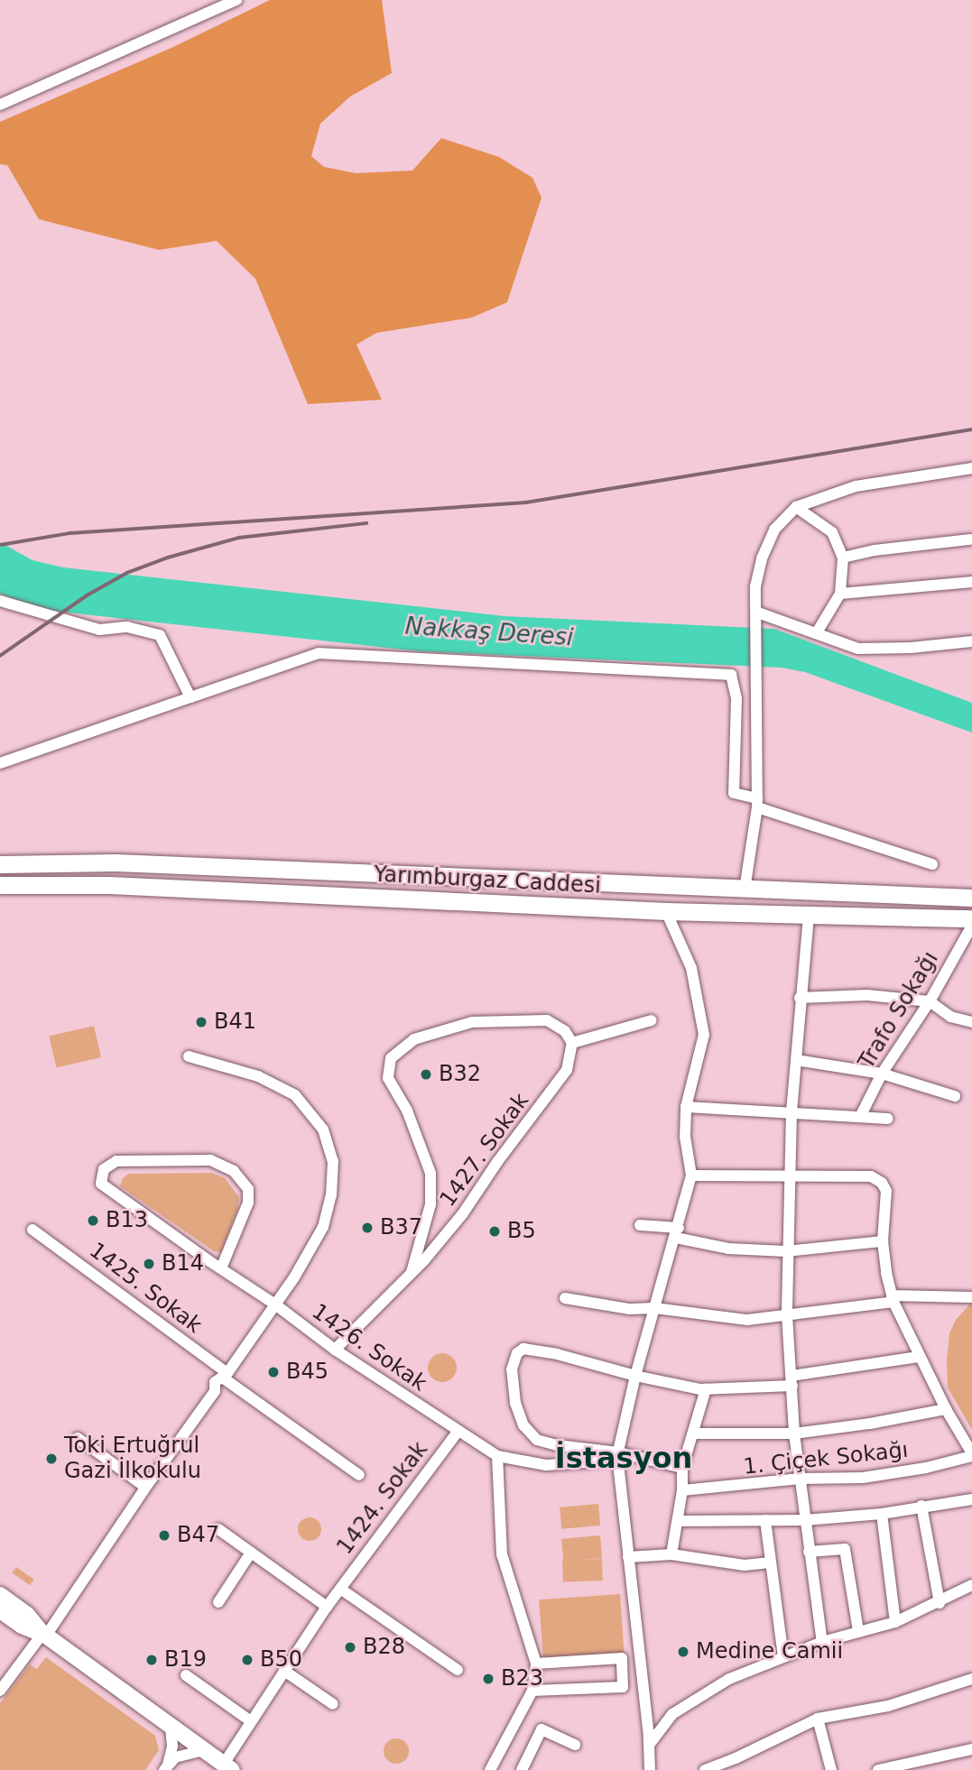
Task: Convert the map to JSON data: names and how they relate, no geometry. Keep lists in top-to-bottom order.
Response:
{
  "streets": {
    "main road": ["Yarımburgaz Caddesi"],
    "street": [
      "Trafo Sokağı",
      "1427. Sokak",
      "1425. Sokak",
      "1426. Sokak",
      "1. Çiçek Sokağı",
      "1424. Sokak"
    ]
  },
  "crossings": [
    ["1427. Sokak", "1426. Sokak"],
    ["1426. Sokak", "1424. Sokak"]
  ],
  "districts": ["İstasyon"],
  "water": ["Nakkaş Deresi"],
  "places": [
    "B41",
    "B32",
    "B13",
    "B37",
    "B5",
    "B14",
    "B45",
    "Toki Ertuğrul Gazi İlkokulu",
    "B47",
    "B28",
    "Medine Camii",
    "B19",
    "B50",
    "B23"
  ]
}
